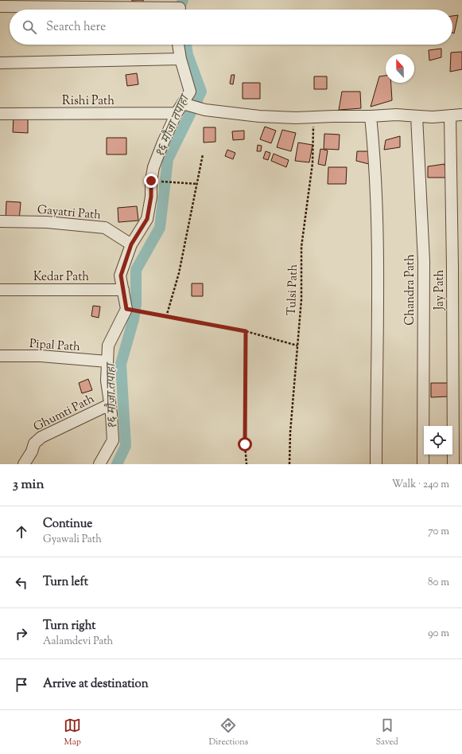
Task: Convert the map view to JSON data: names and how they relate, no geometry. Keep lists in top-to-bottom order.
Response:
{
  "streets": {
    "street": [
      "Rishi Path",
      "Gayatri Path",
      "Kedar Path",
      "Chandra Path",
      "Jay Path",
      "Pipal Path",
      "Ghumti Path"
    ],
    "path": ["Tulsi Path"]
  },
  "water": ["१६ मौजा तपाहा"],
  "north": "top",
  "page": {
    "search": "Search here",
    "heading": ["3 min", "Walk · 240 m"],
    "list": [
      ["Continue", "Gyawali Path", "70 m"],
      ["Turn left", "80 m"],
      ["Turn right", "Aalamdevi Path", "90 m"],
      "Arrive at destination"
    ],
    "nav": ["Map", "Directions", "Saved"]
  }
}
